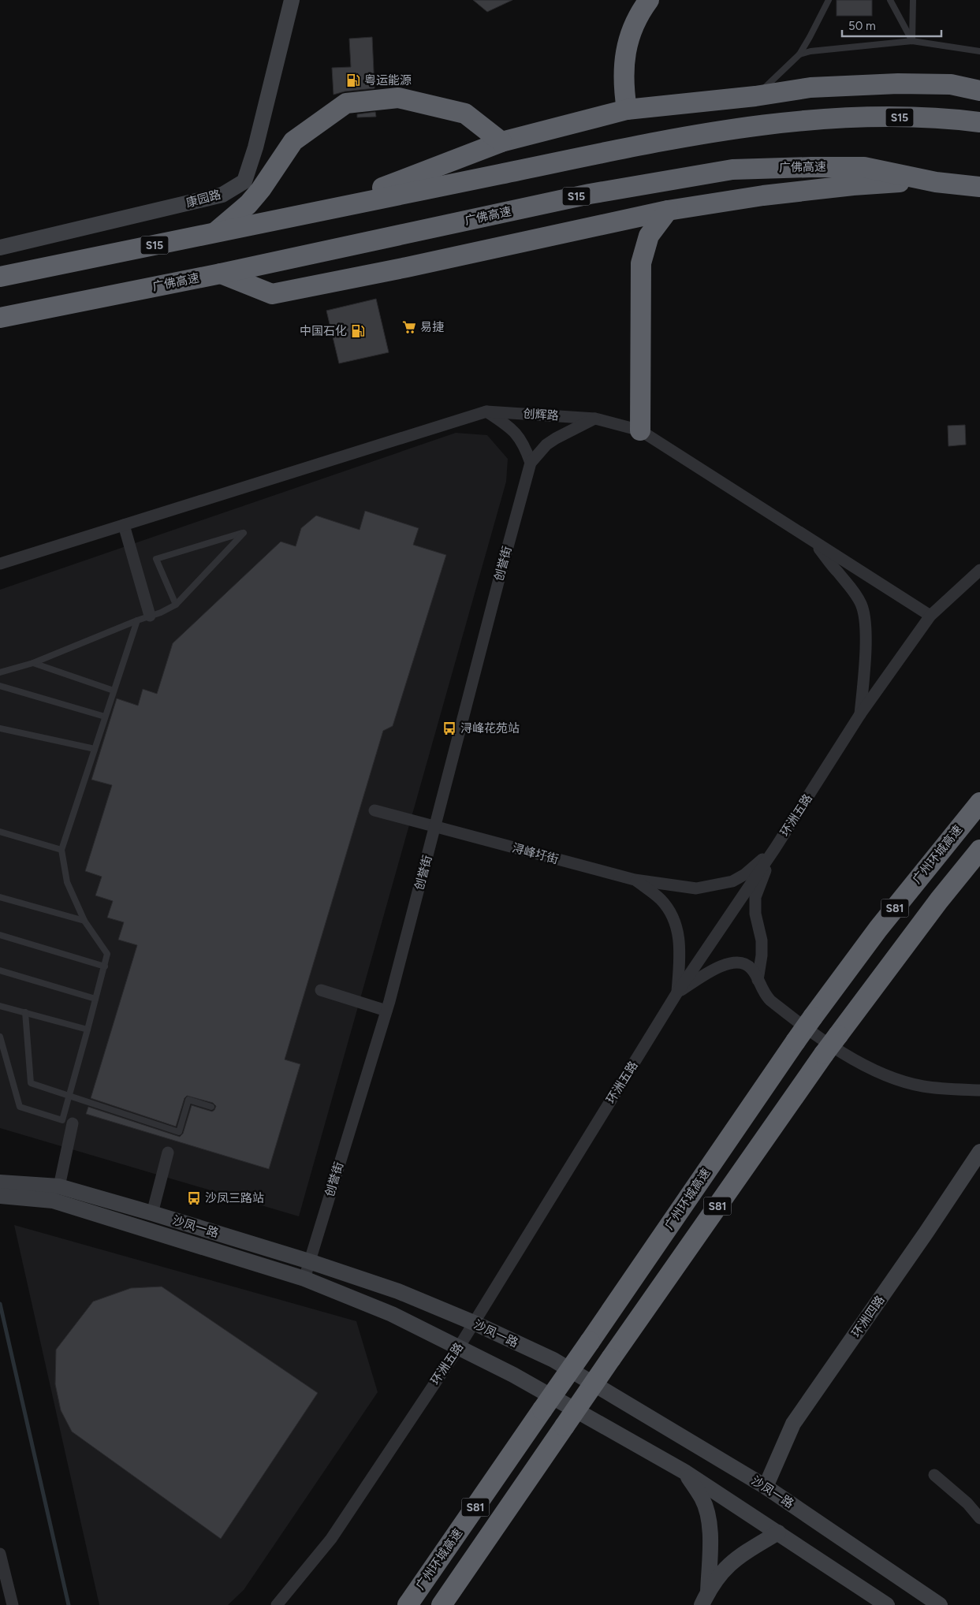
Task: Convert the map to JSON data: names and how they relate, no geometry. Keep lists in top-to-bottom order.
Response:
{
  "streets": {
    "highway": [
      "S15",
      "广佛高速",
      "广州环城高速",
      "S81"
    ],
    "street": [
      "康园路",
      "创辉路",
      "创誉街",
      "环洲五路",
      "浔峰圩街",
      "沙凤一路",
      "环洲四路"
    ]
  },
  "crossings": [
    ["创辉路", "环洲五路"],
    ["创誉街", "浔峰圩街"],
    ["创誉街", "沙凤一路"],
    ["环洲五路", "浔峰圩街"],
    ["环洲五路", "沙凤一路"],
    ["沙凤一路", "环洲四路"]
  ],
  "places": {
    "fuel station": ["粤运能源", "中国石化"],
    "supermarket": ["易捷"],
    "bus stop": ["浔峰花苑站", "沙凤三路站"]
  },
  "scale_bar": "50 m"
}
